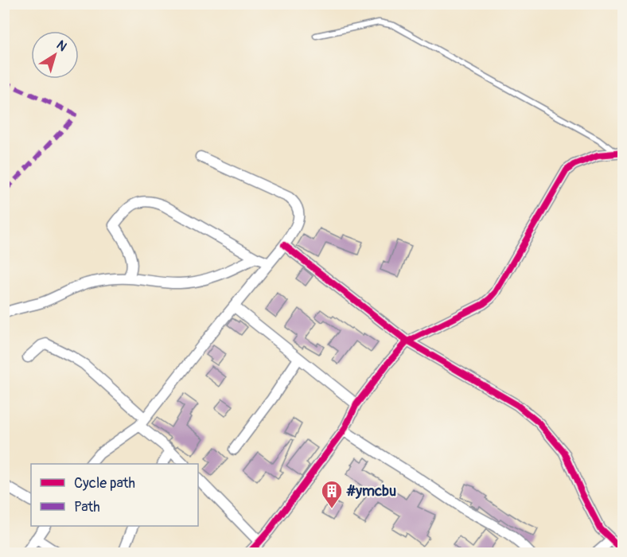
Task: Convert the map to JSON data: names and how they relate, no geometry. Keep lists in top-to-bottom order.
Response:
{
  "places": {
    "building": ["#ymcbu"]
  },
  "legend": ["Cycle path", "Path"],
  "north": "top right"
}
